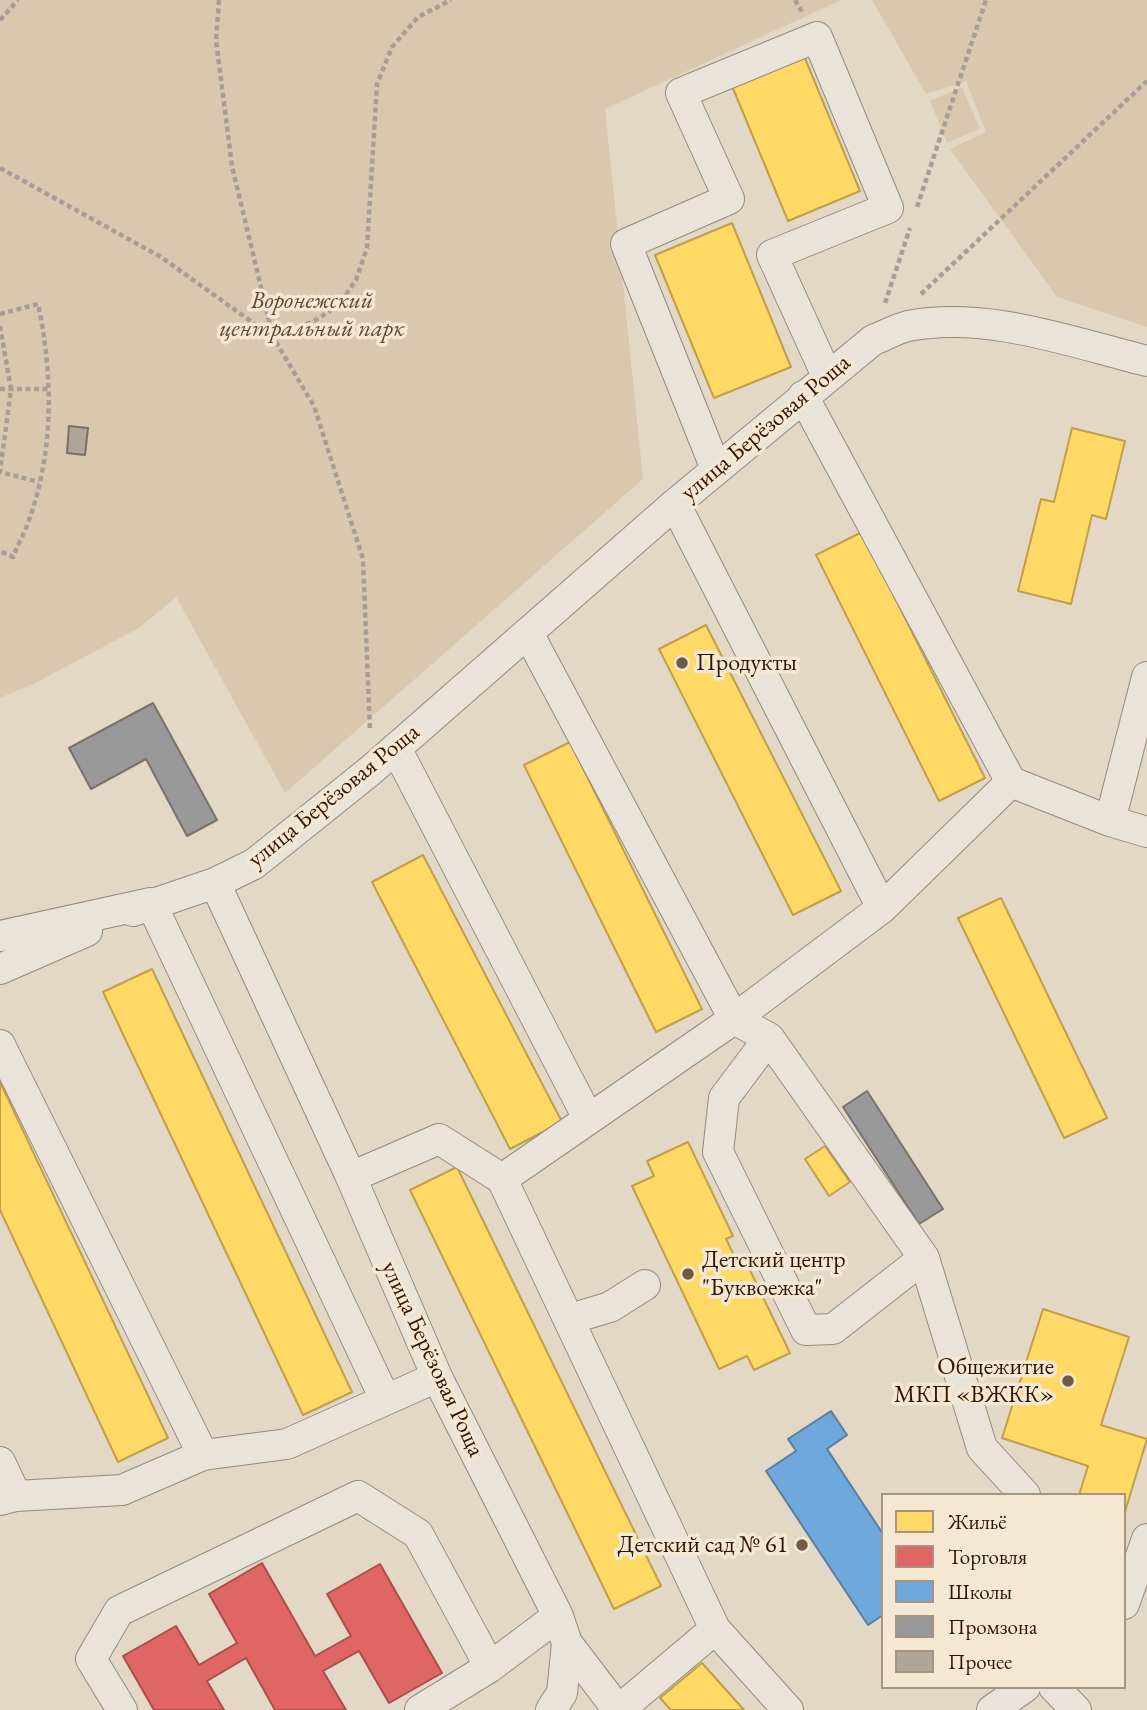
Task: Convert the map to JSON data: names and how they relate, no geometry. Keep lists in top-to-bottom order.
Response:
{
  "streets": {
    "street": ["улица Берёзовая Роща"]
  },
  "parks": ["Воронежский центральный парк"],
  "places": [
    "Продукты",
    "Детский центр \"Буквоежка\"",
    "Общежитие МКП «ВЖКК»",
    "Детский сад № 61"
  ],
  "legend": [
    "Жильё",
    "Торговля",
    "Школы",
    "Промзона",
    "Прочее"
  ]
}
